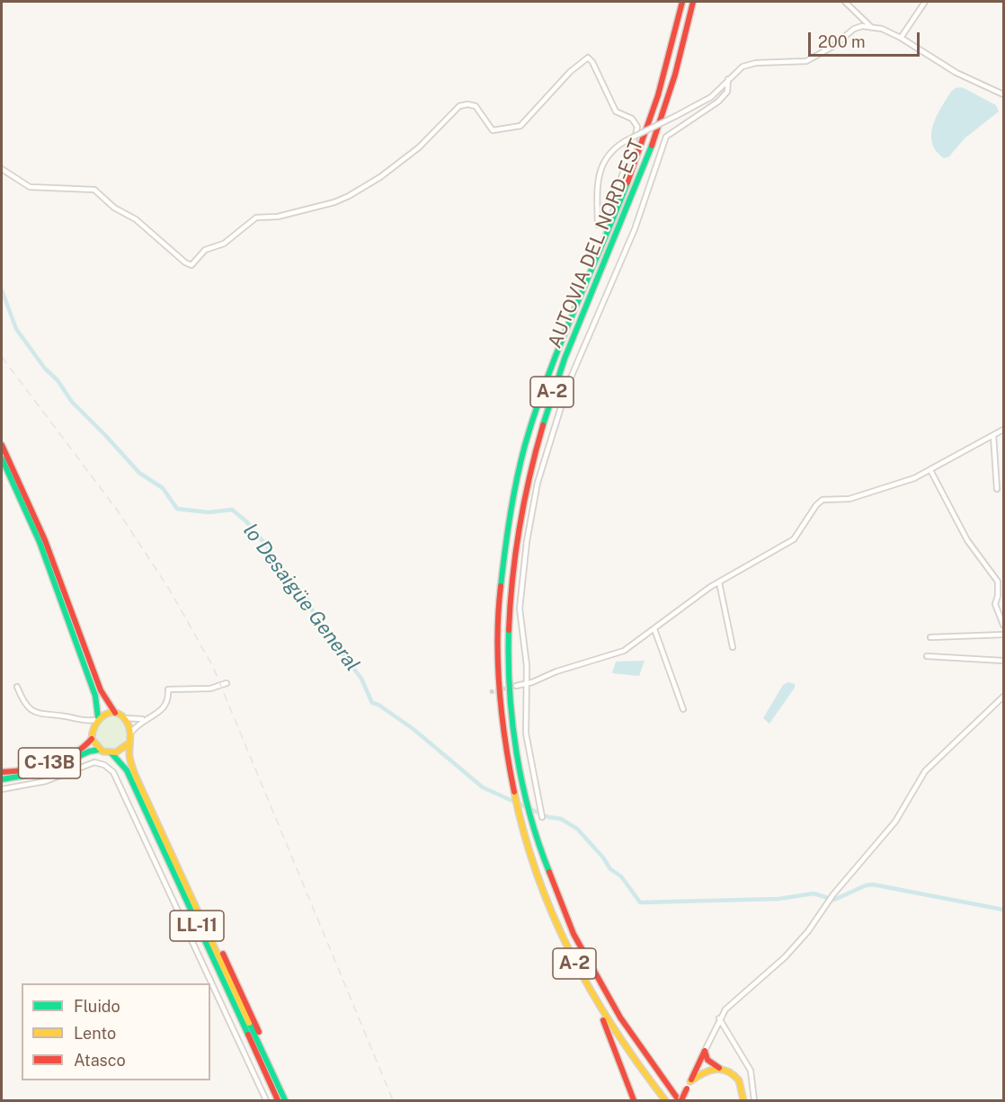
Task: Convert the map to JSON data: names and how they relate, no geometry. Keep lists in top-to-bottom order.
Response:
{
  "streets": {
    "main road": [
      "AUTOVIA DEL NORD-EST",
      "A-2",
      "C-13B",
      "LL-11"
    ]
  },
  "crossings": [
    ["AUTOVIA DEL NORD-EST", "A-2"],
    ["C-13B", "LL-11"]
  ],
  "water": ["lo Desaigüe General"],
  "legend": ["Fluido", "Lento", "Atasco"],
  "scale_bar": "200 m"
}
